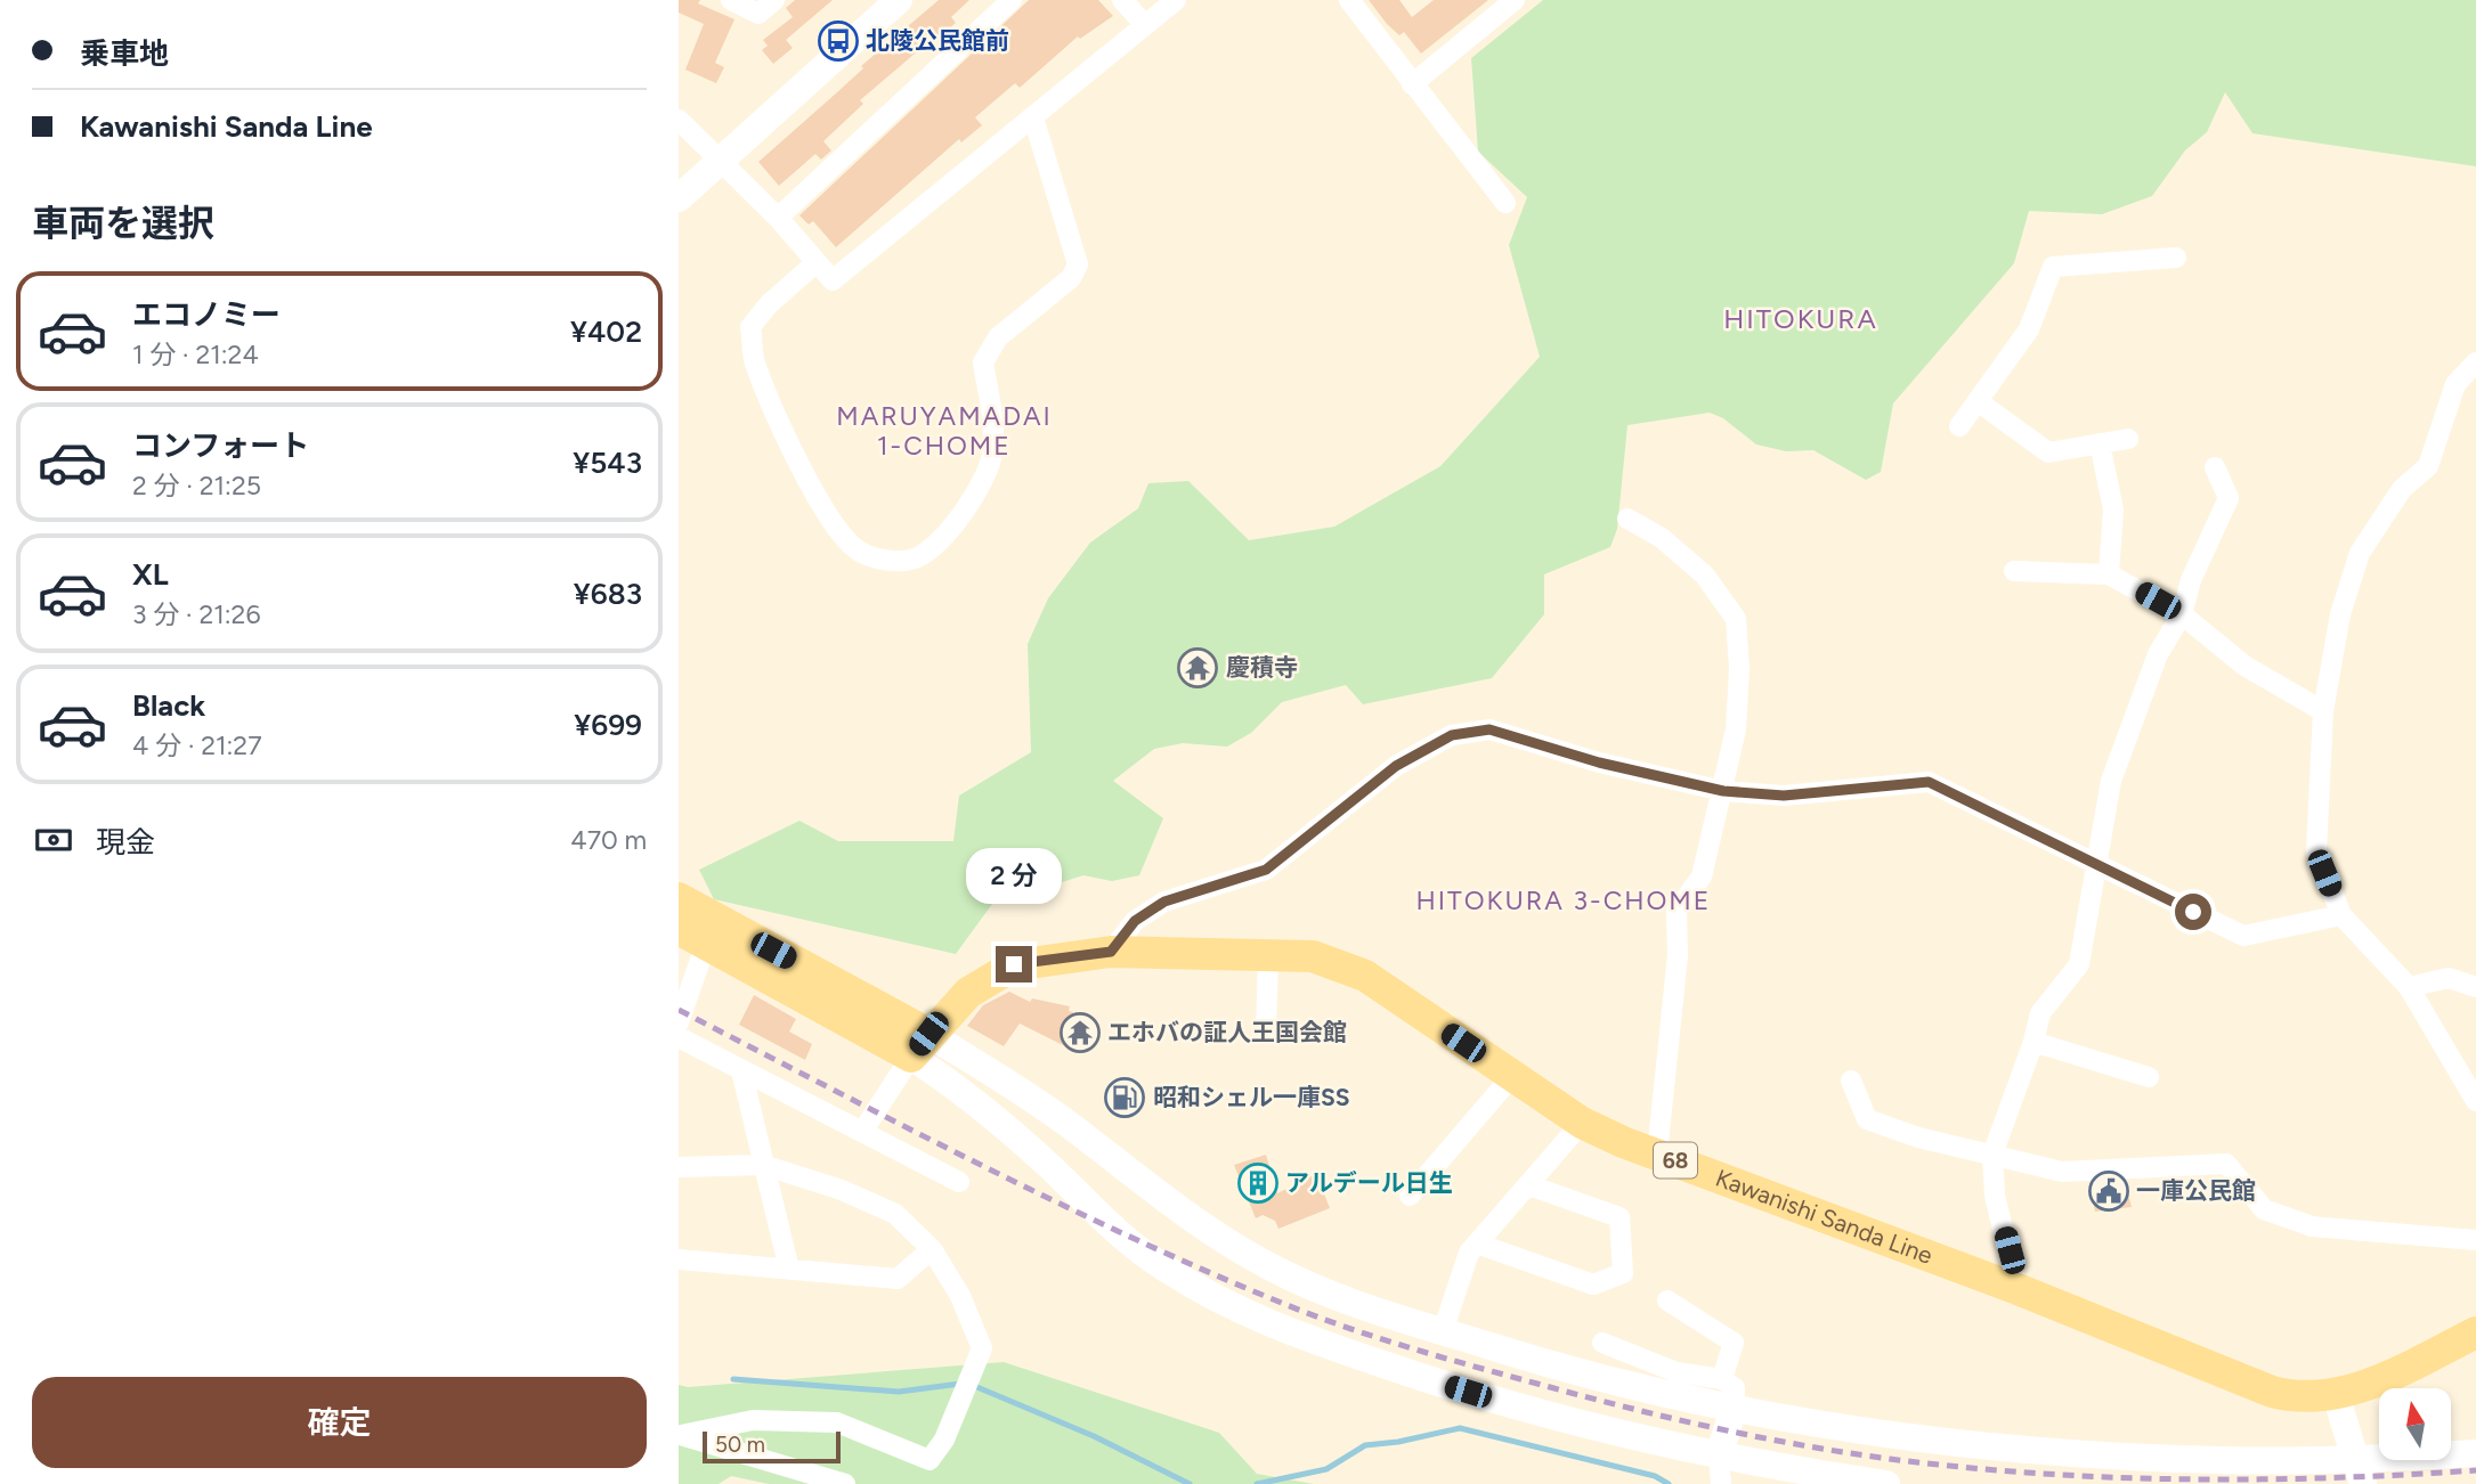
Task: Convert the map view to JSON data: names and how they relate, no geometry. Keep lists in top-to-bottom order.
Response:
{
  "streets": {
    "main road": ["68", "Kawanishi Sanda Line"]
  },
  "districts": ["HITOKURA", "MARUYAMADAI 1-CHOME", "HITOKURA 3-CHOME"],
  "places": {
    "bus stop": ["北陵公民館前"],
    "temple": ["慶積寺", "エホバの証人王国会館"],
    "fuel station": ["昭和シェル一庫SS"],
    "building": ["アルデール日生"],
    "public building": ["一庫公民館"]
  },
  "scale_bar": "50 m",
  "north": "top",
  "page": {
    "banner": ["乗車地", "Kawanishi Sanda Line"],
    "heading": "車両を選択",
    "list": [
      {
        "name": "エコノミー",
        "note": "1 分 · 21:24",
        "value": "¥402"
      },
      {
        "name": "コンフォート",
        "note": "2 分 · 21:25",
        "value": "¥543"
      },
      {
        "name": "XL",
        "note": "3 分 · 21:26",
        "value": "¥683"
      },
      {
        "name": "Black",
        "note": "4 分 · 21:27",
        "value": "¥699"
      }
    ],
    "pay": ["現金", "470 m"],
    "bubble": "2 分",
    "buttons": "確定",
    "scale": "50 m"
  }
}
